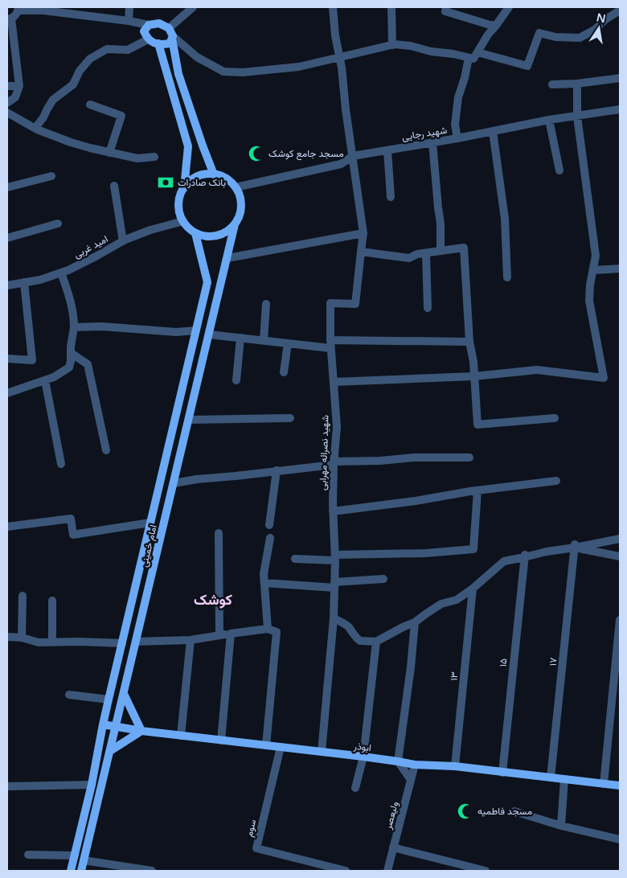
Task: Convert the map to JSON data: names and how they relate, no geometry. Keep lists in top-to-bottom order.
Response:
{
  "streets": {
    "main road": ["امام خمینی", "ابوذر"],
    "street": [
      "شهید رجایی",
      "امید غربی",
      "شهید نصراله مهرابی",
      "۱۷",
      "۱۵",
      "۱۳",
      "ولیعصر",
      "سوم"
    ]
  },
  "crossings": [
    ["شهید رجایی", "امید غربی"],
    ["شهید رجایی", "شهید نصراله مهرابی"],
    ["شهید رجایی", "امام خمینی"],
    ["امید غربی", "امام خمینی"],
    ["شهید نصراله مهرابی", "ابوذر"],
    ["امام خمینی", "ابوذر"],
    ["۱۷", "ابوذر"],
    ["۱۵", "ابوذر"],
    ["۱۳", "ابوذر"],
    ["ابوذر", "ولیعصر"],
    ["ابوذر", "سوم"]
  ],
  "districts": ["کوشک"],
  "places": {
    "mosque": ["مسجد جامع کوشک", "مسجد فاطمیه"],
    "bank": ["بانک صادرات"]
  },
  "north": "top"
}
